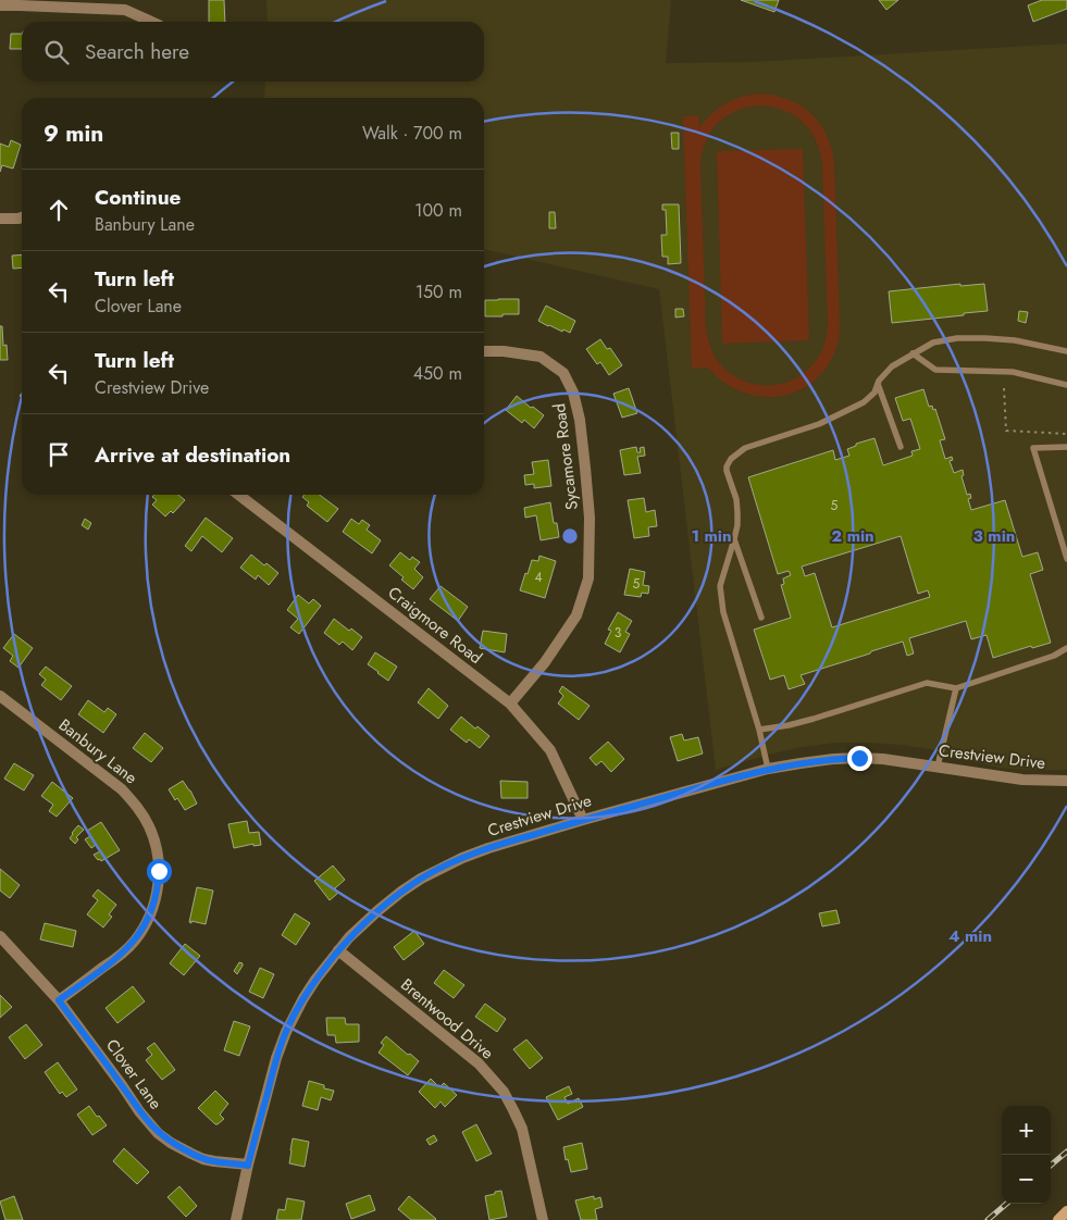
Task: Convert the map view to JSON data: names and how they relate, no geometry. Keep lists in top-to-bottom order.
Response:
{
  "streets": {
    "street": [
      "Sycamore Road",
      "Craigmore Road",
      "Banbury Lane",
      "Crestview Drive",
      "Brentwood Drive",
      "Clover Lane"
    ]
  },
  "crossings": [
    ["Sycamore Road", "Craigmore Road"],
    ["Craigmore Road", "Crestview Drive"],
    ["Banbury Lane", "Clover Lane"],
    ["Crestview Drive", "Brentwood Drive"],
    ["Crestview Drive", "Clover Lane"]
  ],
  "house_numbers": [
    "5",
    "4",
    "5",
    "3"
  ],
  "page": {
    "search": "Search here",
    "heading": ["9 min", "Walk · 700 m"],
    "list": [
      ["Continue", "Banbury Lane", "100 m"],
      ["Turn left", "Clover Lane", "150 m"],
      ["Turn left", "Crestview Drive", "450 m"],
      "Arrive at destination"
    ],
    "map_buttons": ["+", "−"]
  },
  "rings": [
    "1 min",
    "2 min",
    "3 min",
    "4 min"
  ]
}
